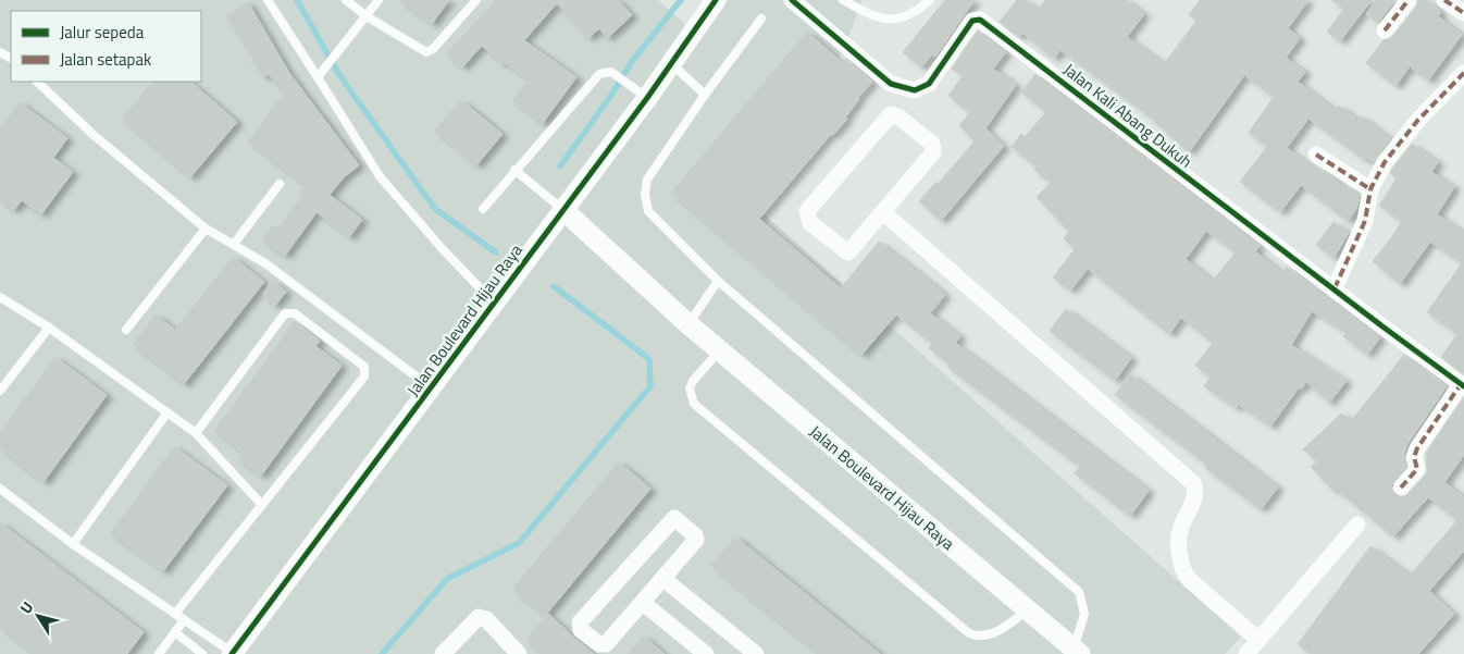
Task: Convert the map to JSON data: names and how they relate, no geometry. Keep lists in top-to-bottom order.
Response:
{
  "streets": {
    "street": ["Jalan Kali Abang Dukuh", "Jalan Boulevard Hijau Raya"]
  },
  "legend": ["Jalur sepeda", "Jalan setapak"],
  "north": "top left"
}
